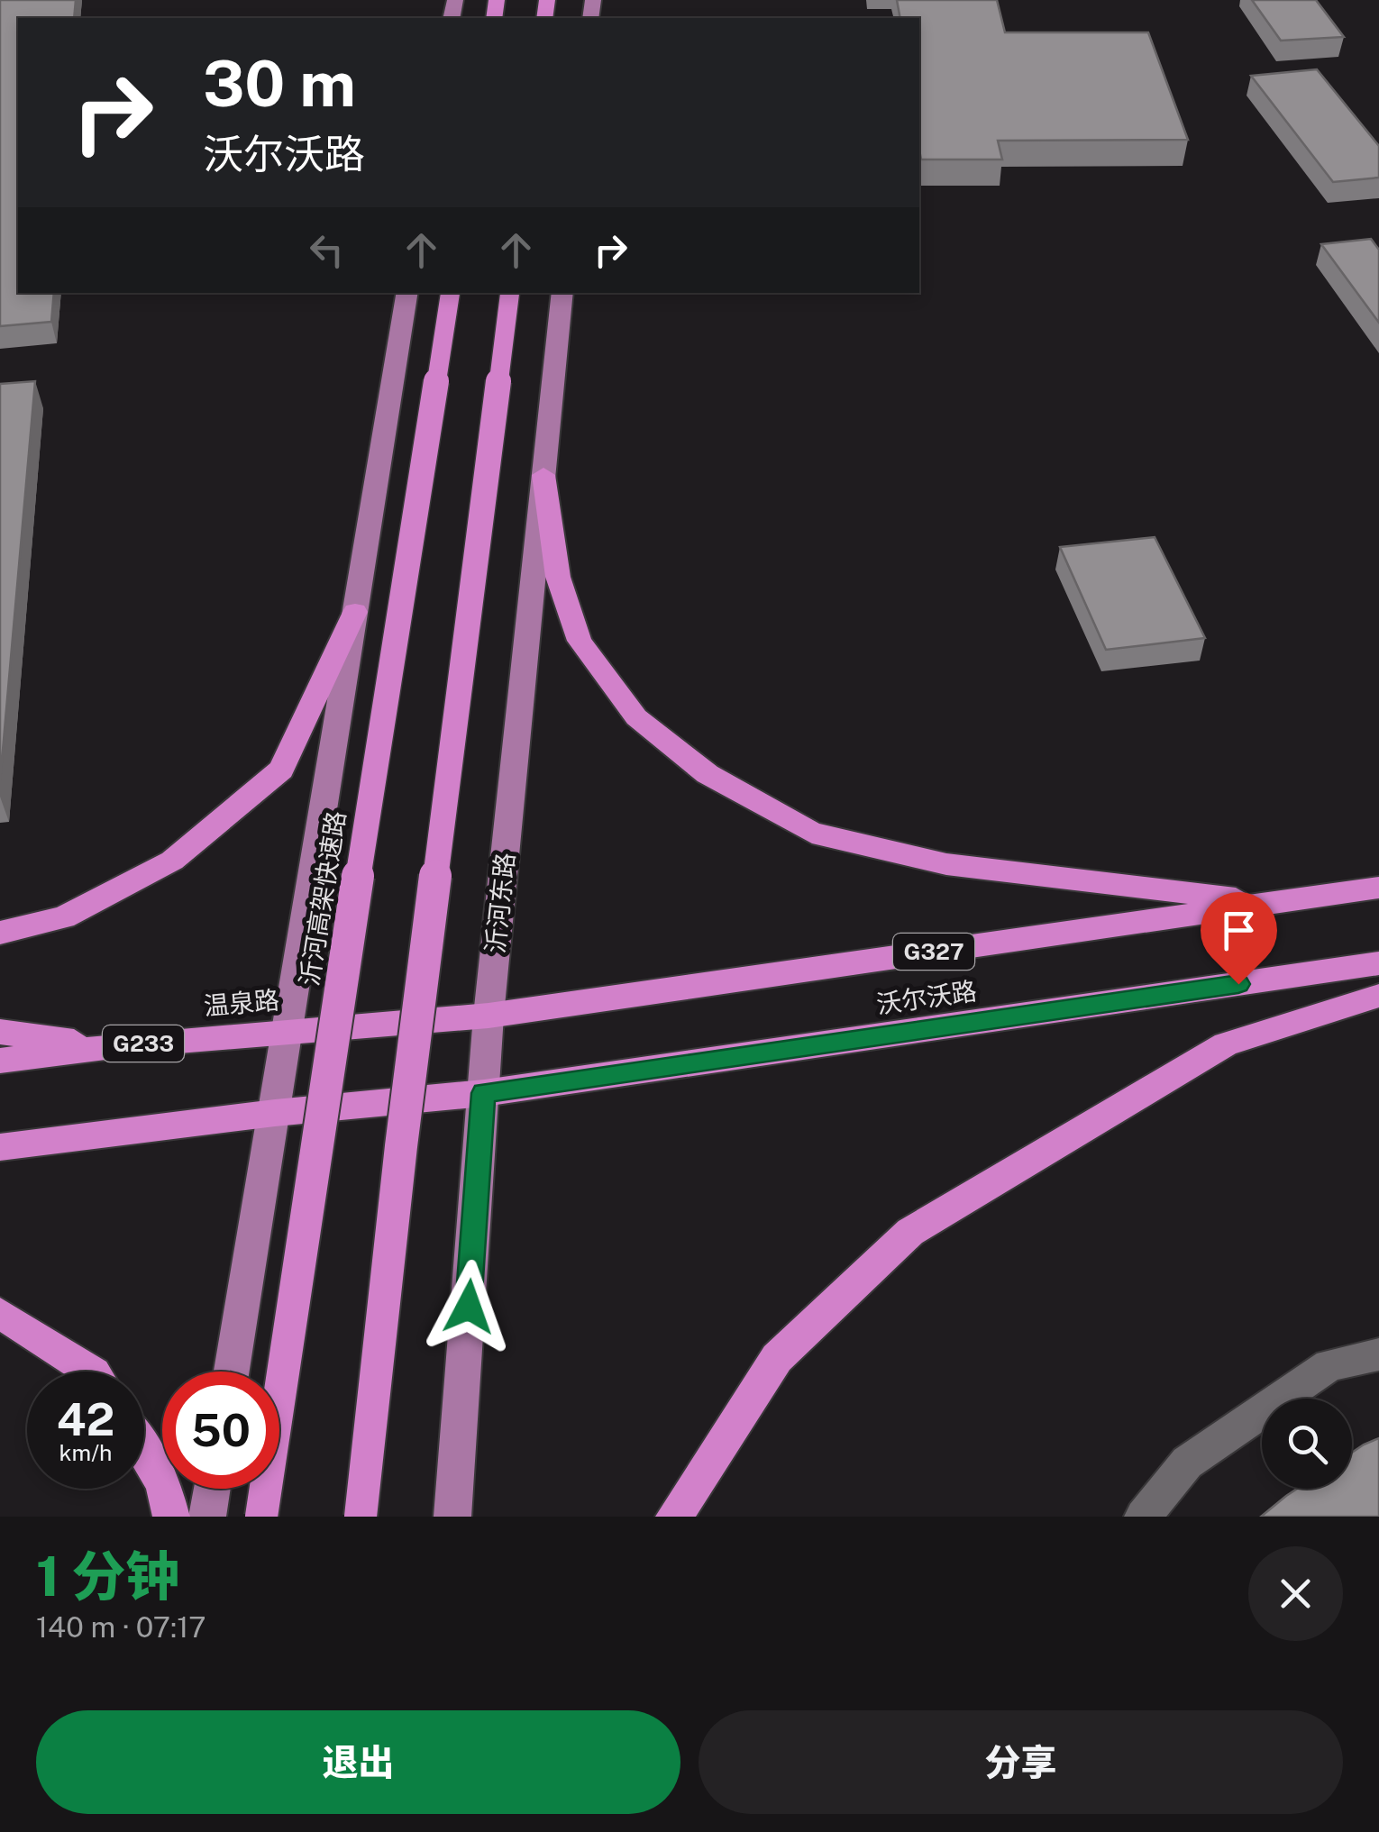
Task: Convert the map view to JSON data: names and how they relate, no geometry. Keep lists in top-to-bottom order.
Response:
{
  "streets": {
    "highway": [
      "沂河高架快速路",
      "G327",
      "沃尔沃路",
      "温泉路",
      "G233"
    ],
    "main road": ["沂河东路"]
  },
  "crossings": [
    ["沂河东路", "沃尔沃路"],
    ["沂河东路", "温泉路"],
    ["沃尔沃路", "温泉路"]
  ],
  "page": {
    "turn": ["30 m", "沃尔沃路"],
    "speed": "42 km/h",
    "limit": "50",
    "heading": ["1 分钟", "140 m · 07:17"],
    "buttons": ["退出", "分享"]
  }
}
